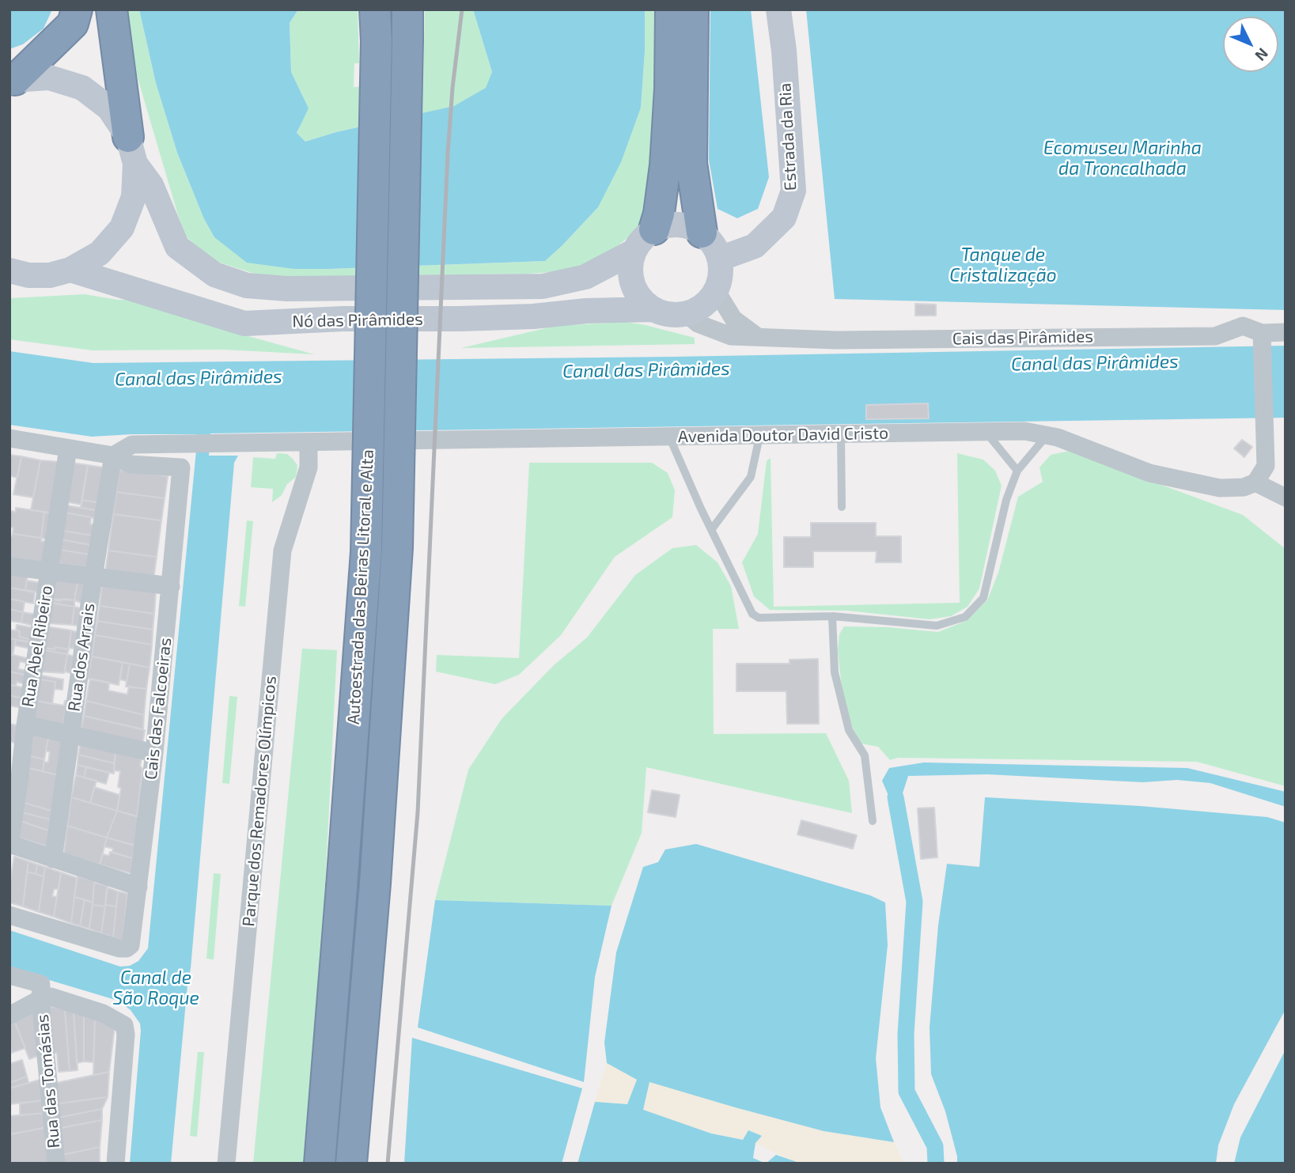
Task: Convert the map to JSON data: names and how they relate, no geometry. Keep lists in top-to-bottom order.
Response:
{
  "streets": {
    "highway": ["Autoestrada das Beiras Litoral e Alta"],
    "main road": ["Estrada da Ria", "Nó das Pirâmides"],
    "street": [
      "Cais das Pirâmides",
      "Avenida Doutor David Cristo",
      "Rua Abel Ribeiro",
      "Rua dos Arrais",
      "Cais das Falcoeiras",
      "Parque dos Remadores Olímpicos",
      "Rua das Tomásias"
    ]
  },
  "crossings": [
    ["Estrada da Ria", "Nó das Pirâmides"],
    ["Estrada da Ria", "Cais das Pirâmides"],
    ["Nó das Pirâmides", "Cais das Pirâmides"],
    ["Avenida Doutor David Cristo", "Rua dos Arrais"],
    ["Avenida Doutor David Cristo", "Cais das Falcoeiras"],
    ["Avenida Doutor David Cristo", "Parque dos Remadores Olímpicos"],
    ["Rua dos Arrais", "Cais das Falcoeiras"]
  ],
  "water": [
    "Ecomuseu Marinha da Troncalhada",
    "Tanque de Cristalização",
    "Canal das Pirâmides",
    "Canal de São Roque"
  ],
  "north": "bottom right"
}
